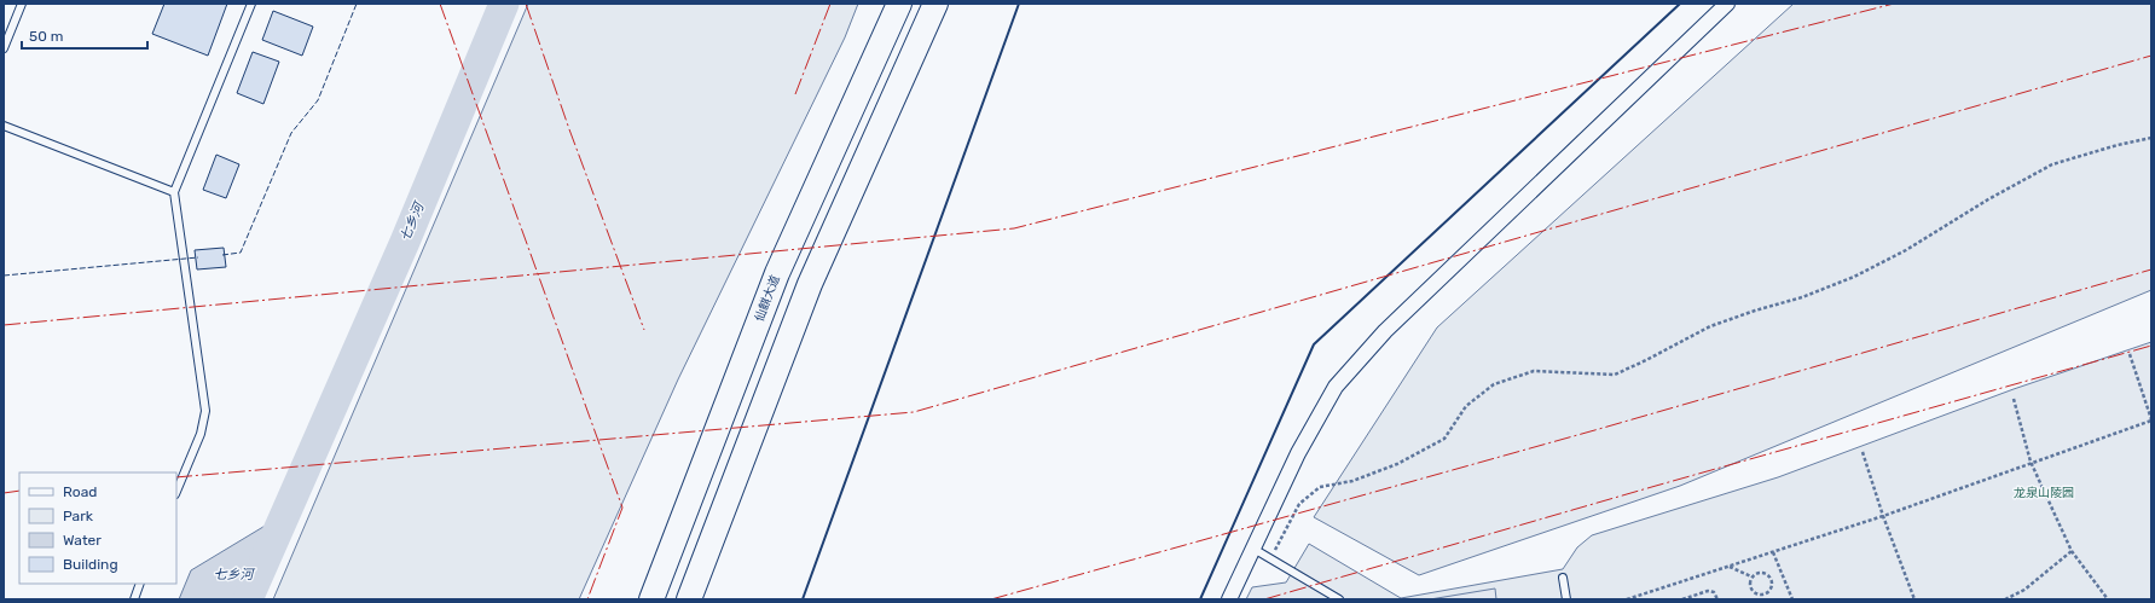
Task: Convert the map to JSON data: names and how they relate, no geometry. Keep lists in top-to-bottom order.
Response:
{
  "streets": {
    "main road": ["仙麒大道"]
  },
  "water": ["七乡河"],
  "parks": ["龙泉山陵园"],
  "legend": [
    "Road",
    "Park",
    "Water",
    "Building"
  ],
  "scale_bar": "50 m"
}
